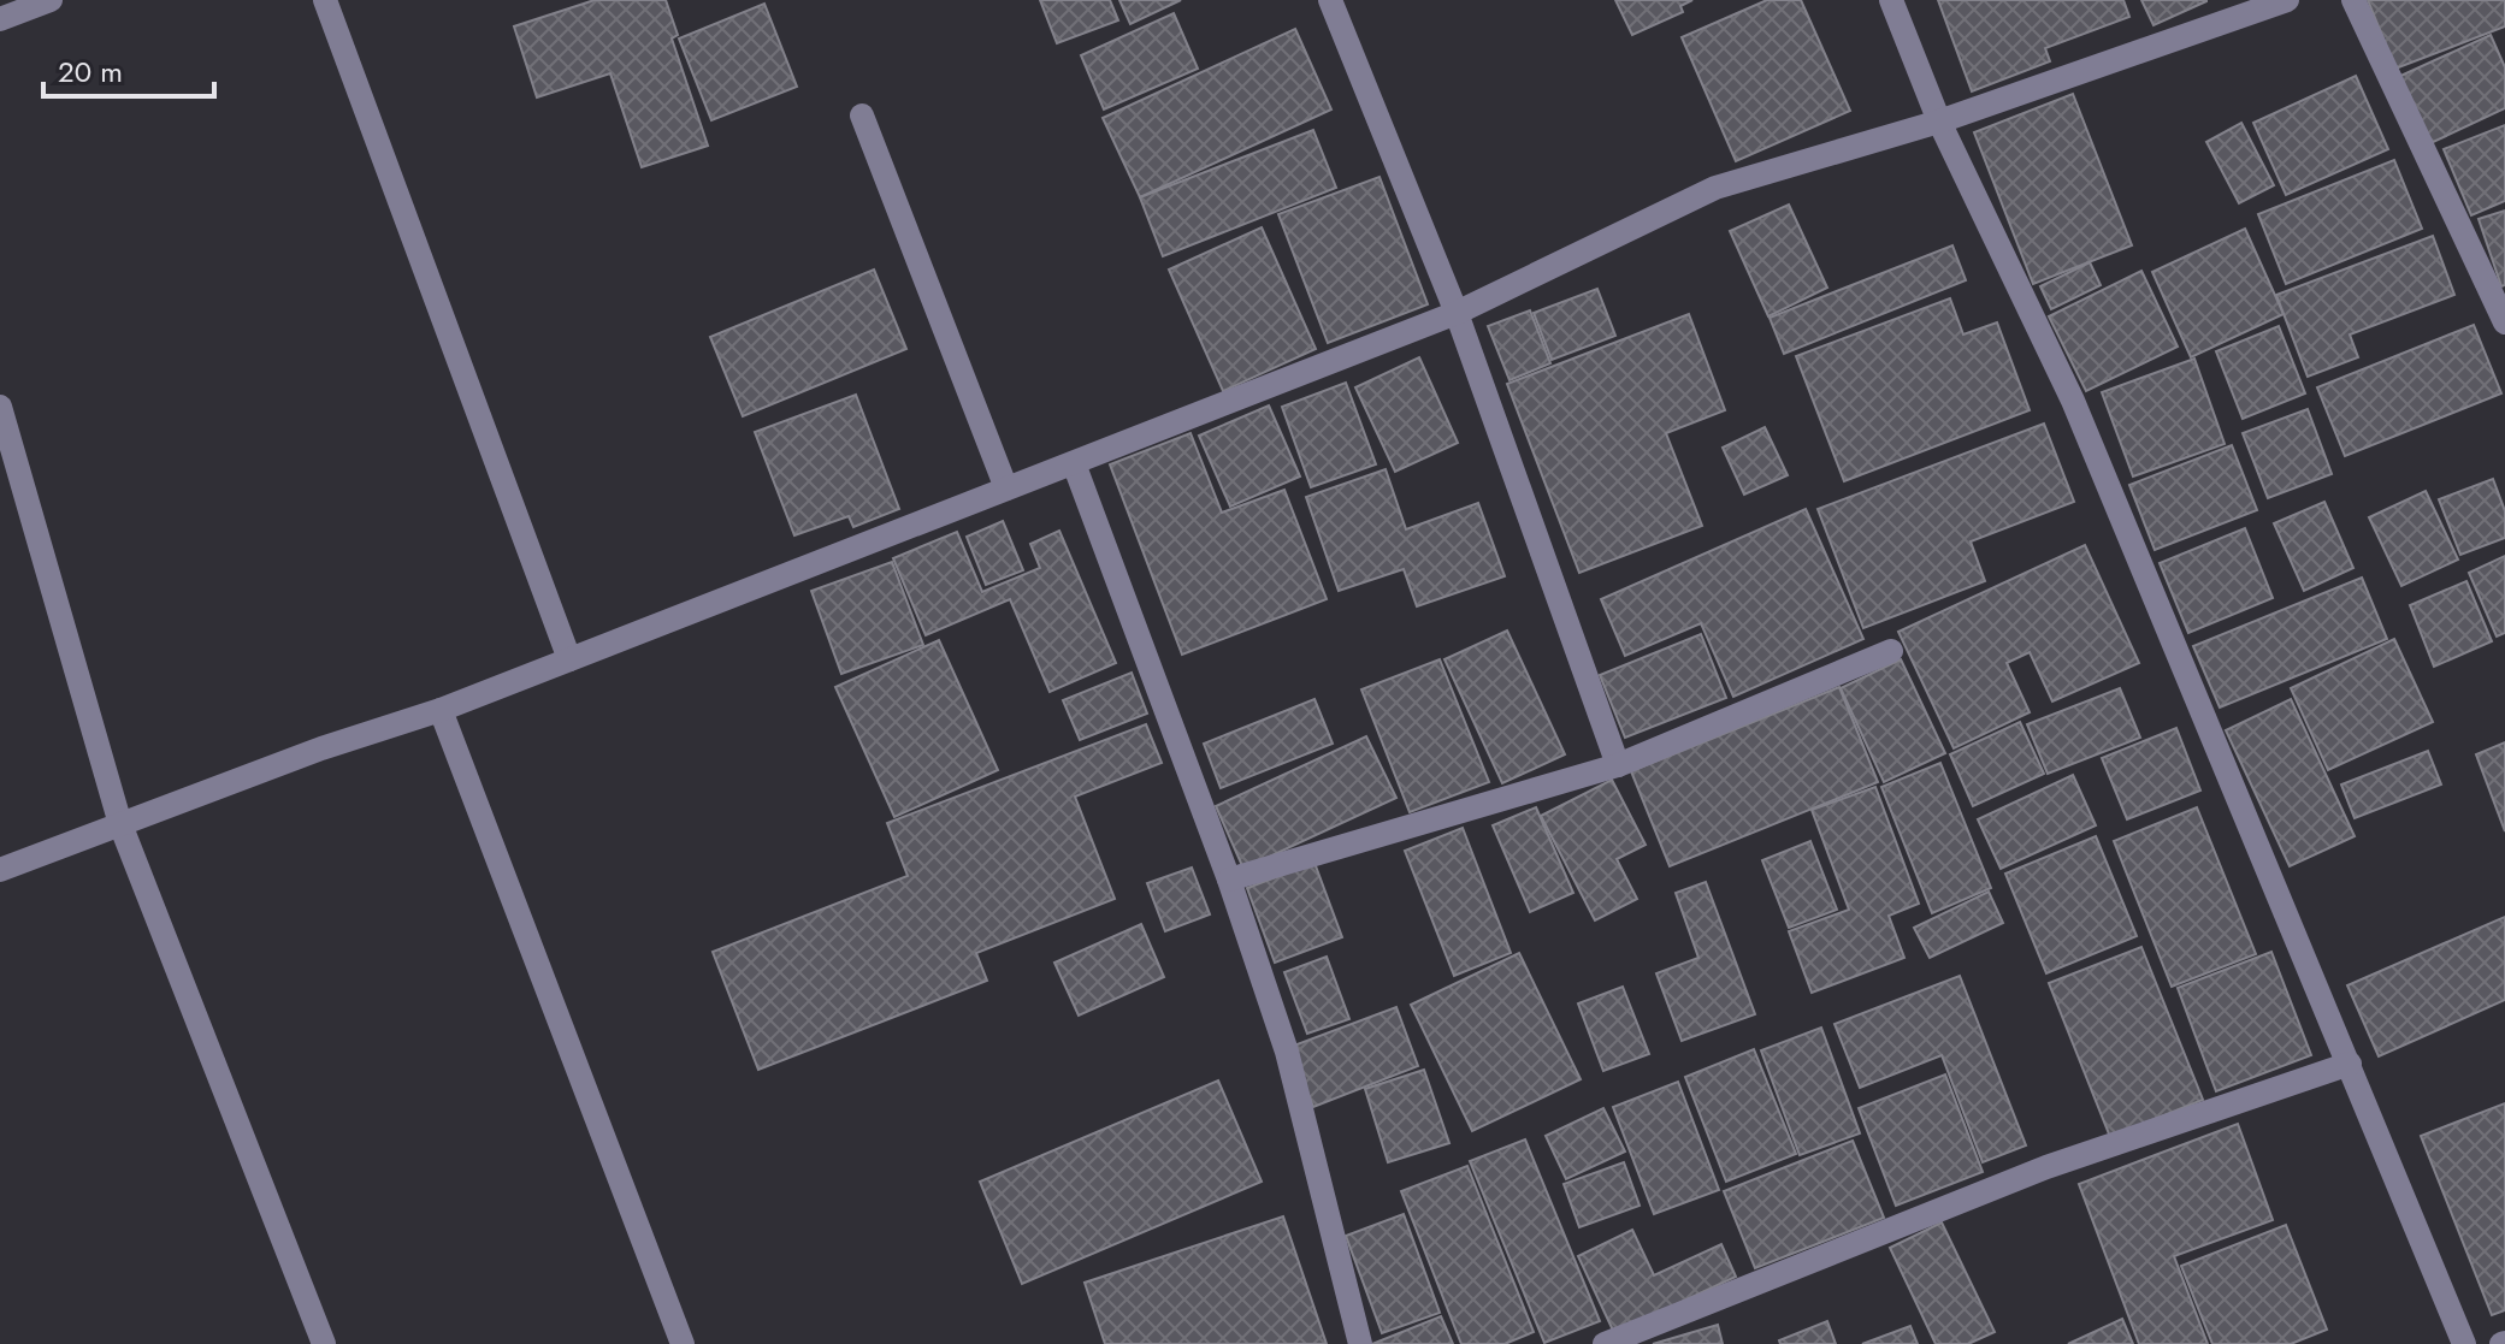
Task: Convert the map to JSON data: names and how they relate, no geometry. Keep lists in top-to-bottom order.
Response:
{
  "scale_bar": "20 m"
}
